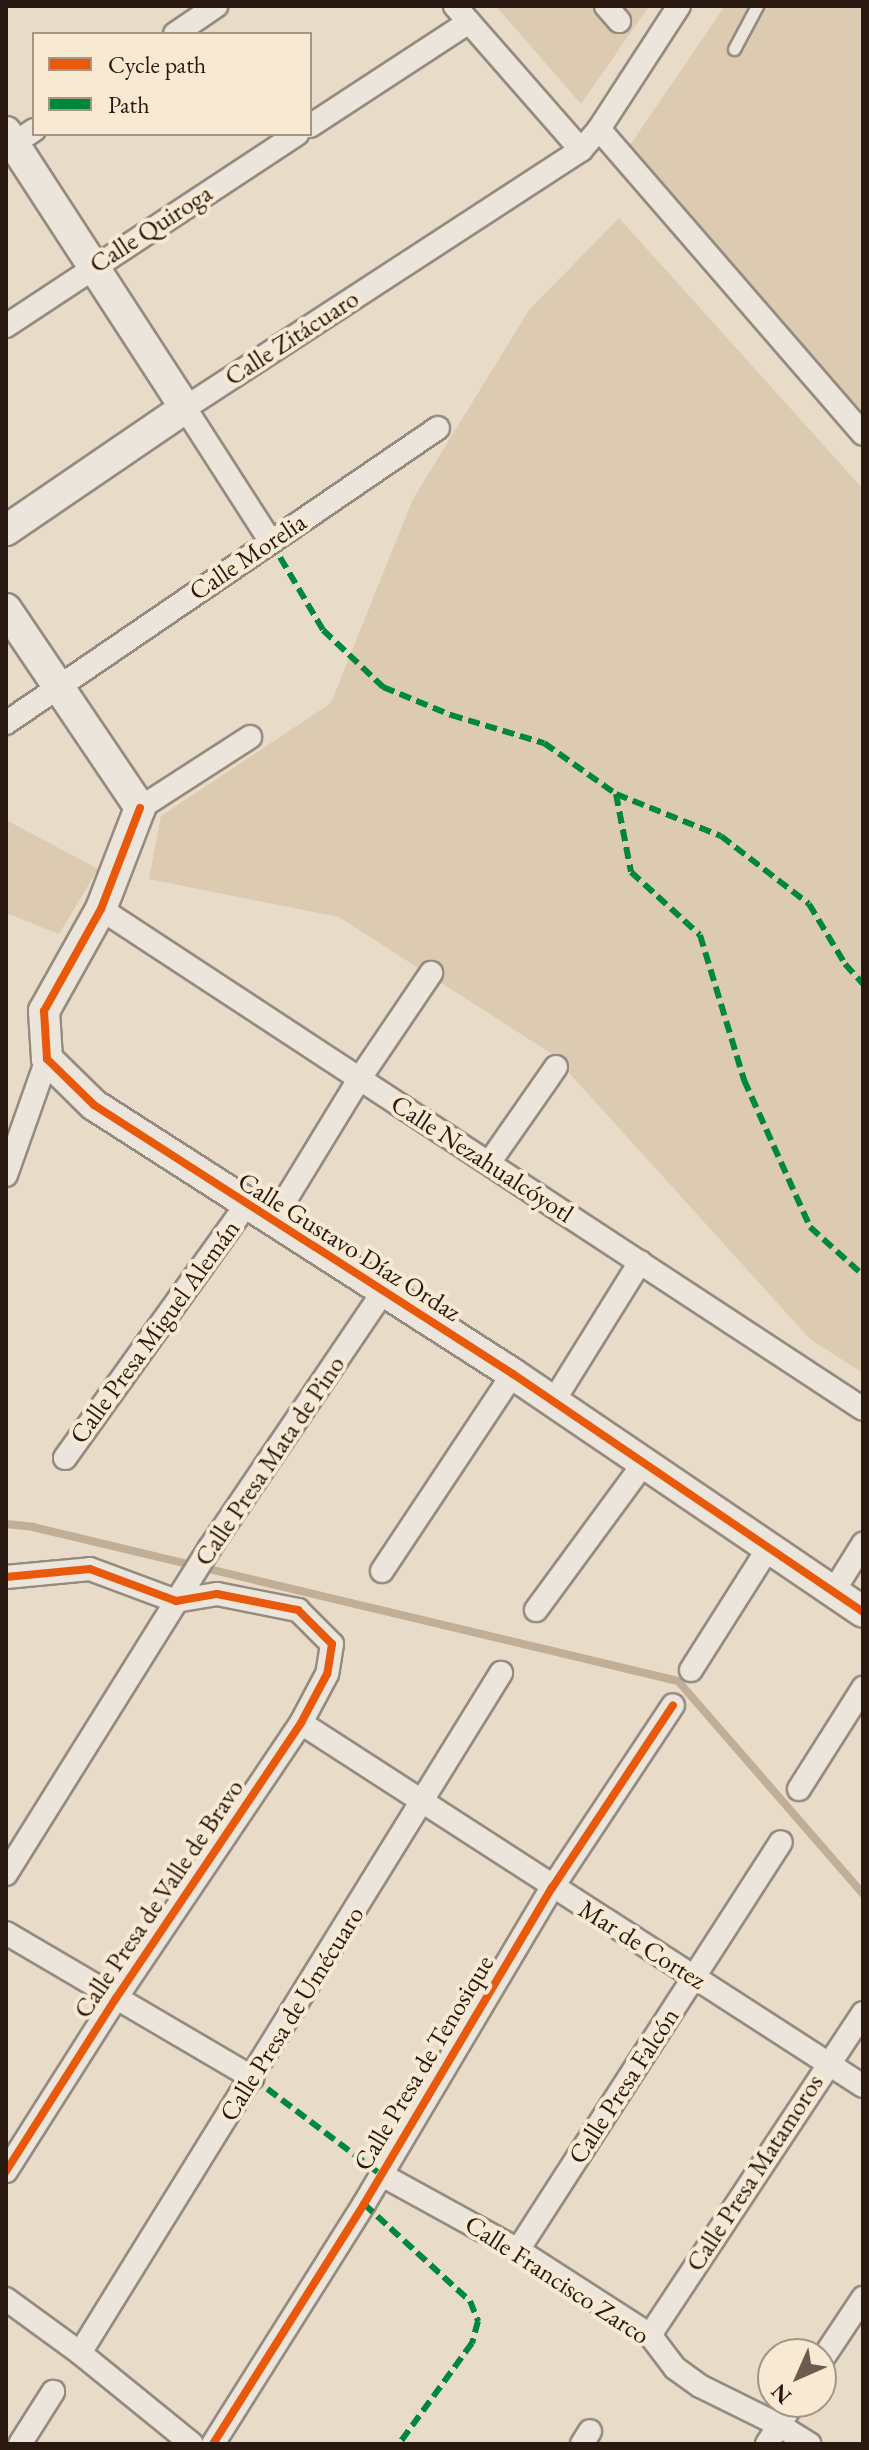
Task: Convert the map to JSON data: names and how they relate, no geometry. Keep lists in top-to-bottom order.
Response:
{
  "streets": {
    "street": [
      "Calle Quiroga",
      "Calle Zitácuaro",
      "Calle Morelia",
      "Calle Nezahualcóyotl",
      "Calle Gustavo Díaz Ordaz",
      "Calle Presa Miguel Alemán",
      "Calle Presa Mata de Pino",
      "Calle Presa de Valle de Bravo",
      "Mar de Cortez",
      "Calle Presa de Umécuaro",
      "Calle Presa de Tenosique",
      "Calle Presa Falcón",
      "Calle Presa Matamoros",
      "Calle Francisco Zarco"
    ]
  },
  "crossings": [
    ["Calle Gustavo Díaz Ordaz", "Calle Presa Miguel Alemán"],
    ["Calle Gustavo Díaz Ordaz", "Calle Presa Mata de Pino"],
    ["Calle Presa Mata de Pino", "Calle Presa de Valle de Bravo"],
    ["Calle Presa de Valle de Bravo", "Mar de Cortez"],
    ["Mar de Cortez", "Calle Presa de Umécuaro"],
    ["Mar de Cortez", "Calle Presa de Tenosique"],
    ["Mar de Cortez", "Calle Presa Falcón"],
    ["Mar de Cortez", "Calle Presa Matamoros"],
    ["Calle Presa de Tenosique", "Calle Francisco Zarco"],
    ["Calle Presa Falcón", "Calle Francisco Zarco"],
    ["Calle Presa Matamoros", "Calle Francisco Zarco"]
  ],
  "legend": ["Cycle path", "Path"],
  "north": "bottom left"
}
